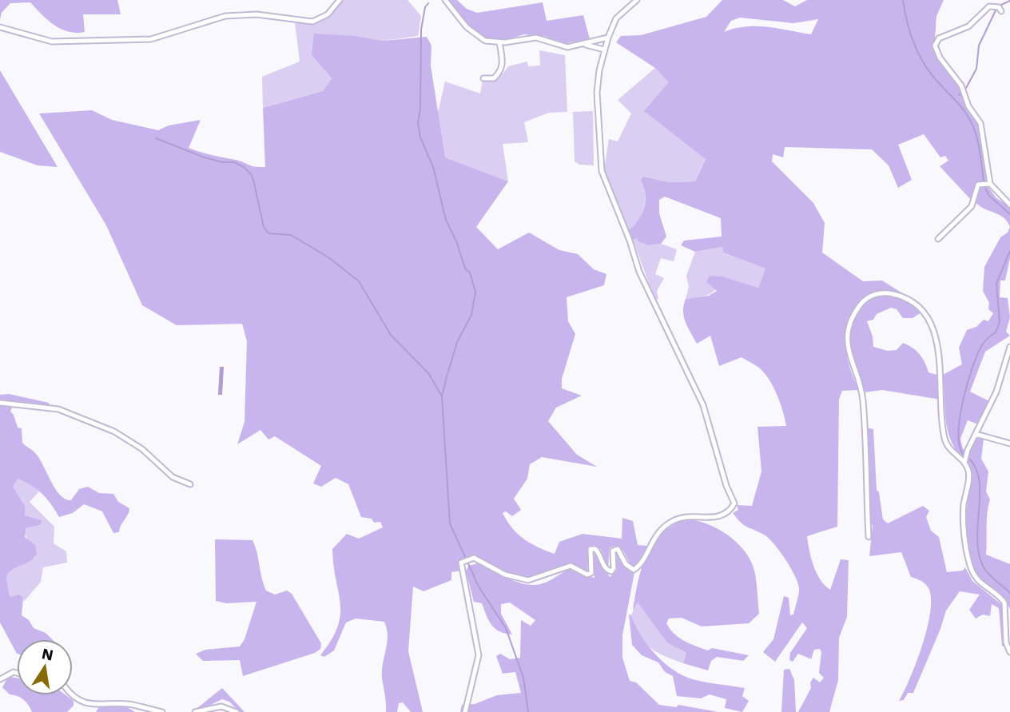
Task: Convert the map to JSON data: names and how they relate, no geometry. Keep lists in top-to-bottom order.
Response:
{
  "north": "top"
}
